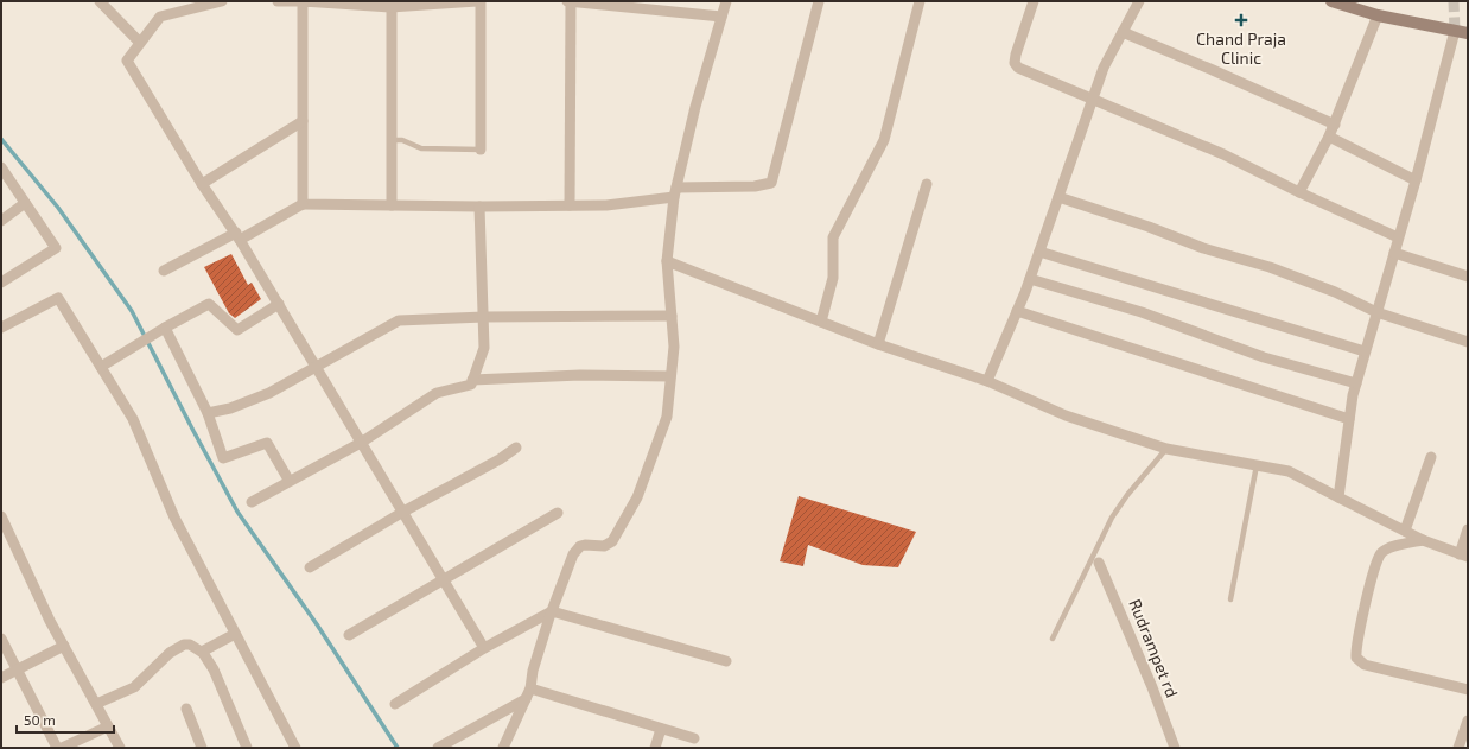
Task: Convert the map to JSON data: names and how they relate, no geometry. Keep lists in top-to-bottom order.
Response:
{
  "streets": {
    "street": ["Rudrampet rd"]
  },
  "places": {
    "health": ["Chand Praja Clinic"]
  },
  "scale_bar": "50 m"
}
